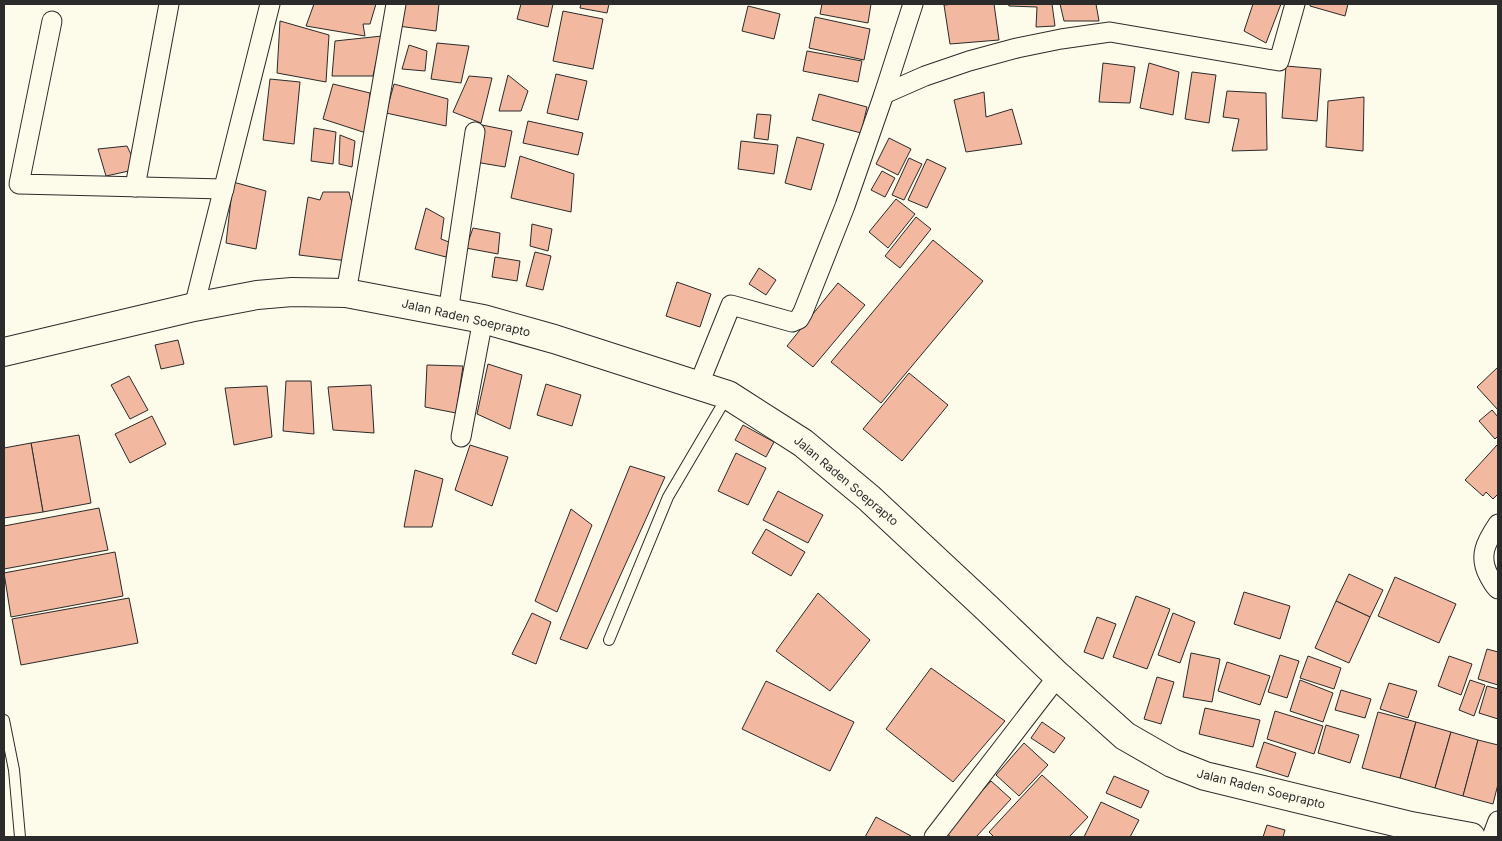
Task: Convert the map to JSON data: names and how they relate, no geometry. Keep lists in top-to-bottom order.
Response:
{
  "streets": {
    "highway": ["Jalan Raden Soeprapto"]
  }
}
